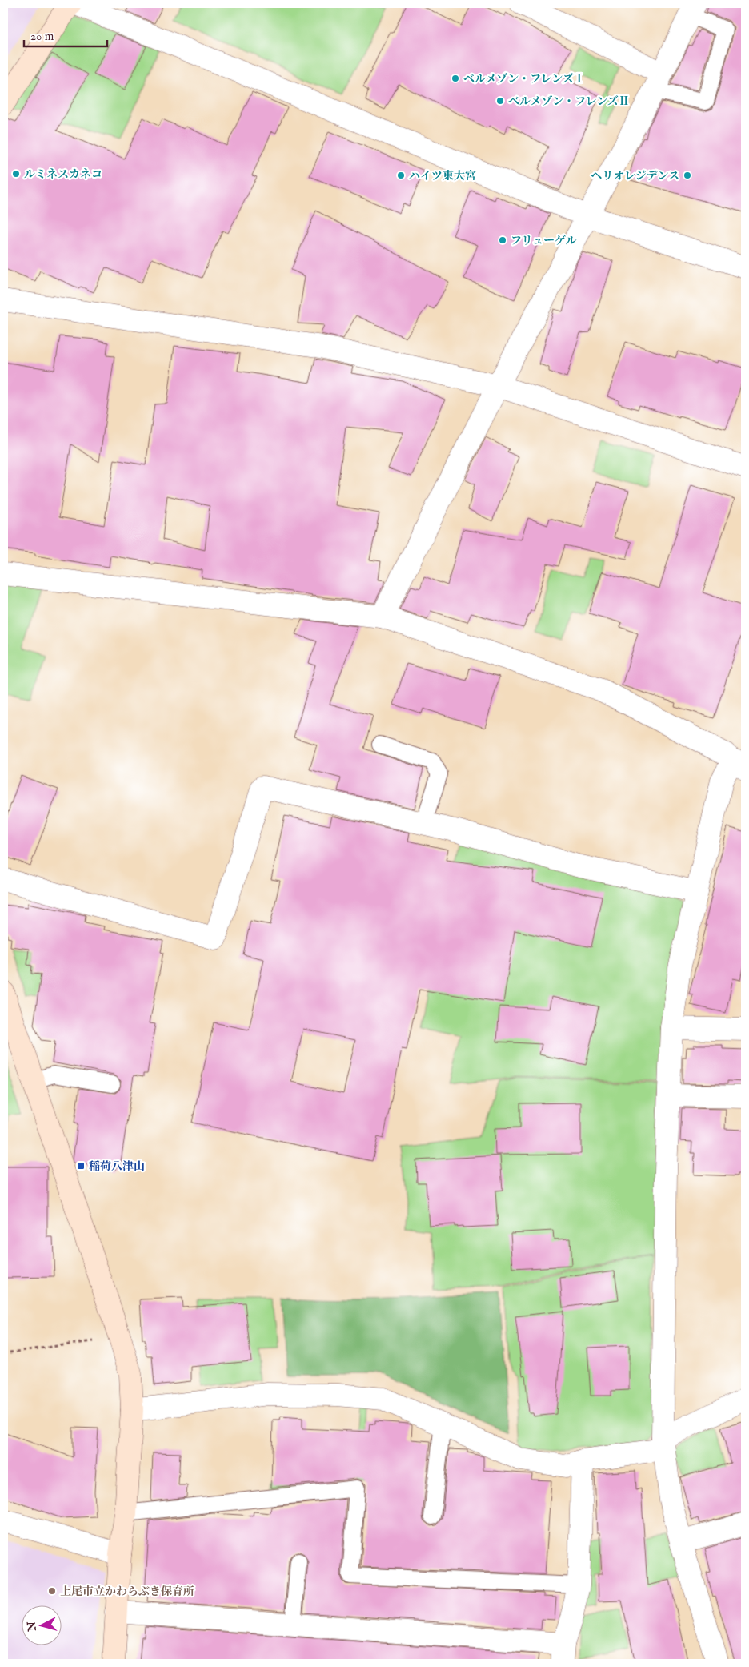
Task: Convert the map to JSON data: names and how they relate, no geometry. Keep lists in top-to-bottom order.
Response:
{
  "places": {
    "other": [
      "ベルメゾン・フレンズⅠ",
      "ベルメゾン・フレンズⅡ",
      "ルミネスカネコ",
      "ハイツ東大宮",
      "ヘリオレジデンス",
      "フリューゲル",
      "上尾市立かわらぶき保育所"
    ],
    "transit": ["稲荷八津山"]
  },
  "scale_bar": "20 m",
  "north": "left"
}
